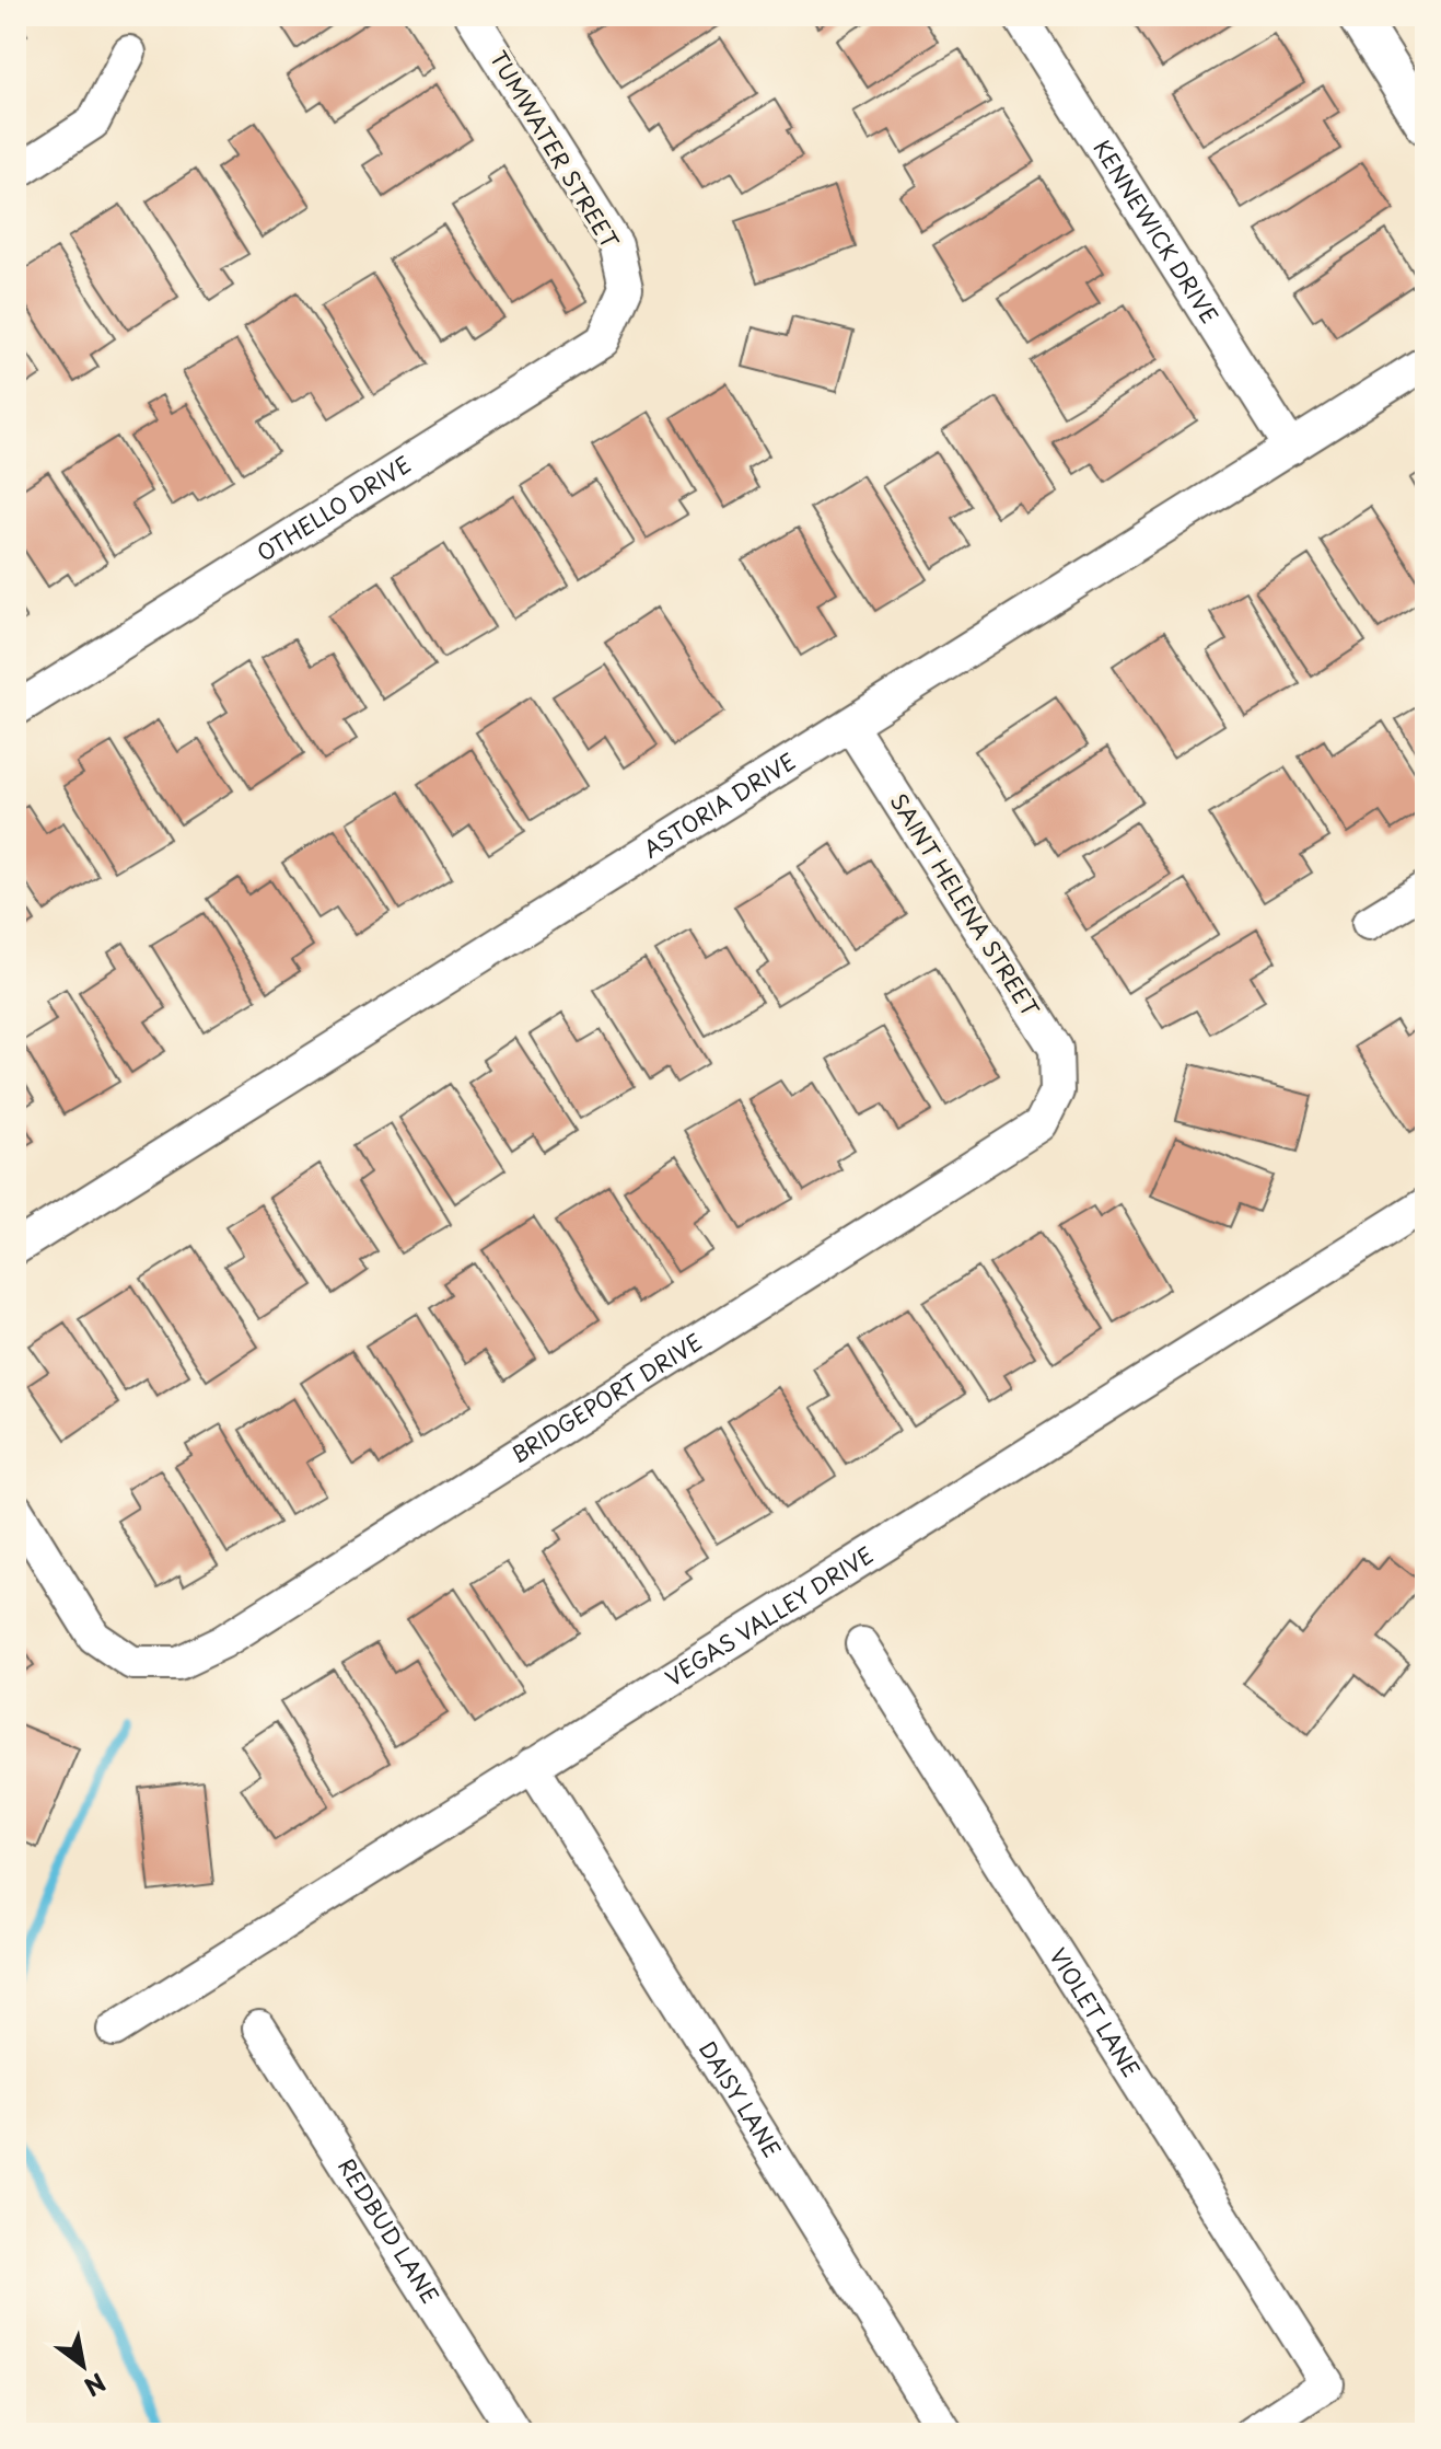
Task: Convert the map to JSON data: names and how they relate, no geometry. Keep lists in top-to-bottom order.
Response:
{
  "streets": {
    "street": [
      "TUMWATER STREET",
      "KENNEWICK DRIVE",
      "OTHELLO DRIVE",
      "ASTORIA DRIVE",
      "SAINT HELENA STREET",
      "BRIDGEPORT DRIVE",
      "VEGAS VALLEY DRIVE",
      "VIOLET LANE",
      "DAISY LANE",
      "REDBUD LANE"
    ]
  },
  "crossings": [
    ["TUMWATER STREET", "OTHELLO DRIVE"],
    ["KENNEWICK DRIVE", "ASTORIA DRIVE"],
    ["ASTORIA DRIVE", "SAINT HELENA STREET"],
    ["SAINT HELENA STREET", "BRIDGEPORT DRIVE"],
    ["VEGAS VALLEY DRIVE", "DAISY LANE"]
  ],
  "north": "bottom right"
}
